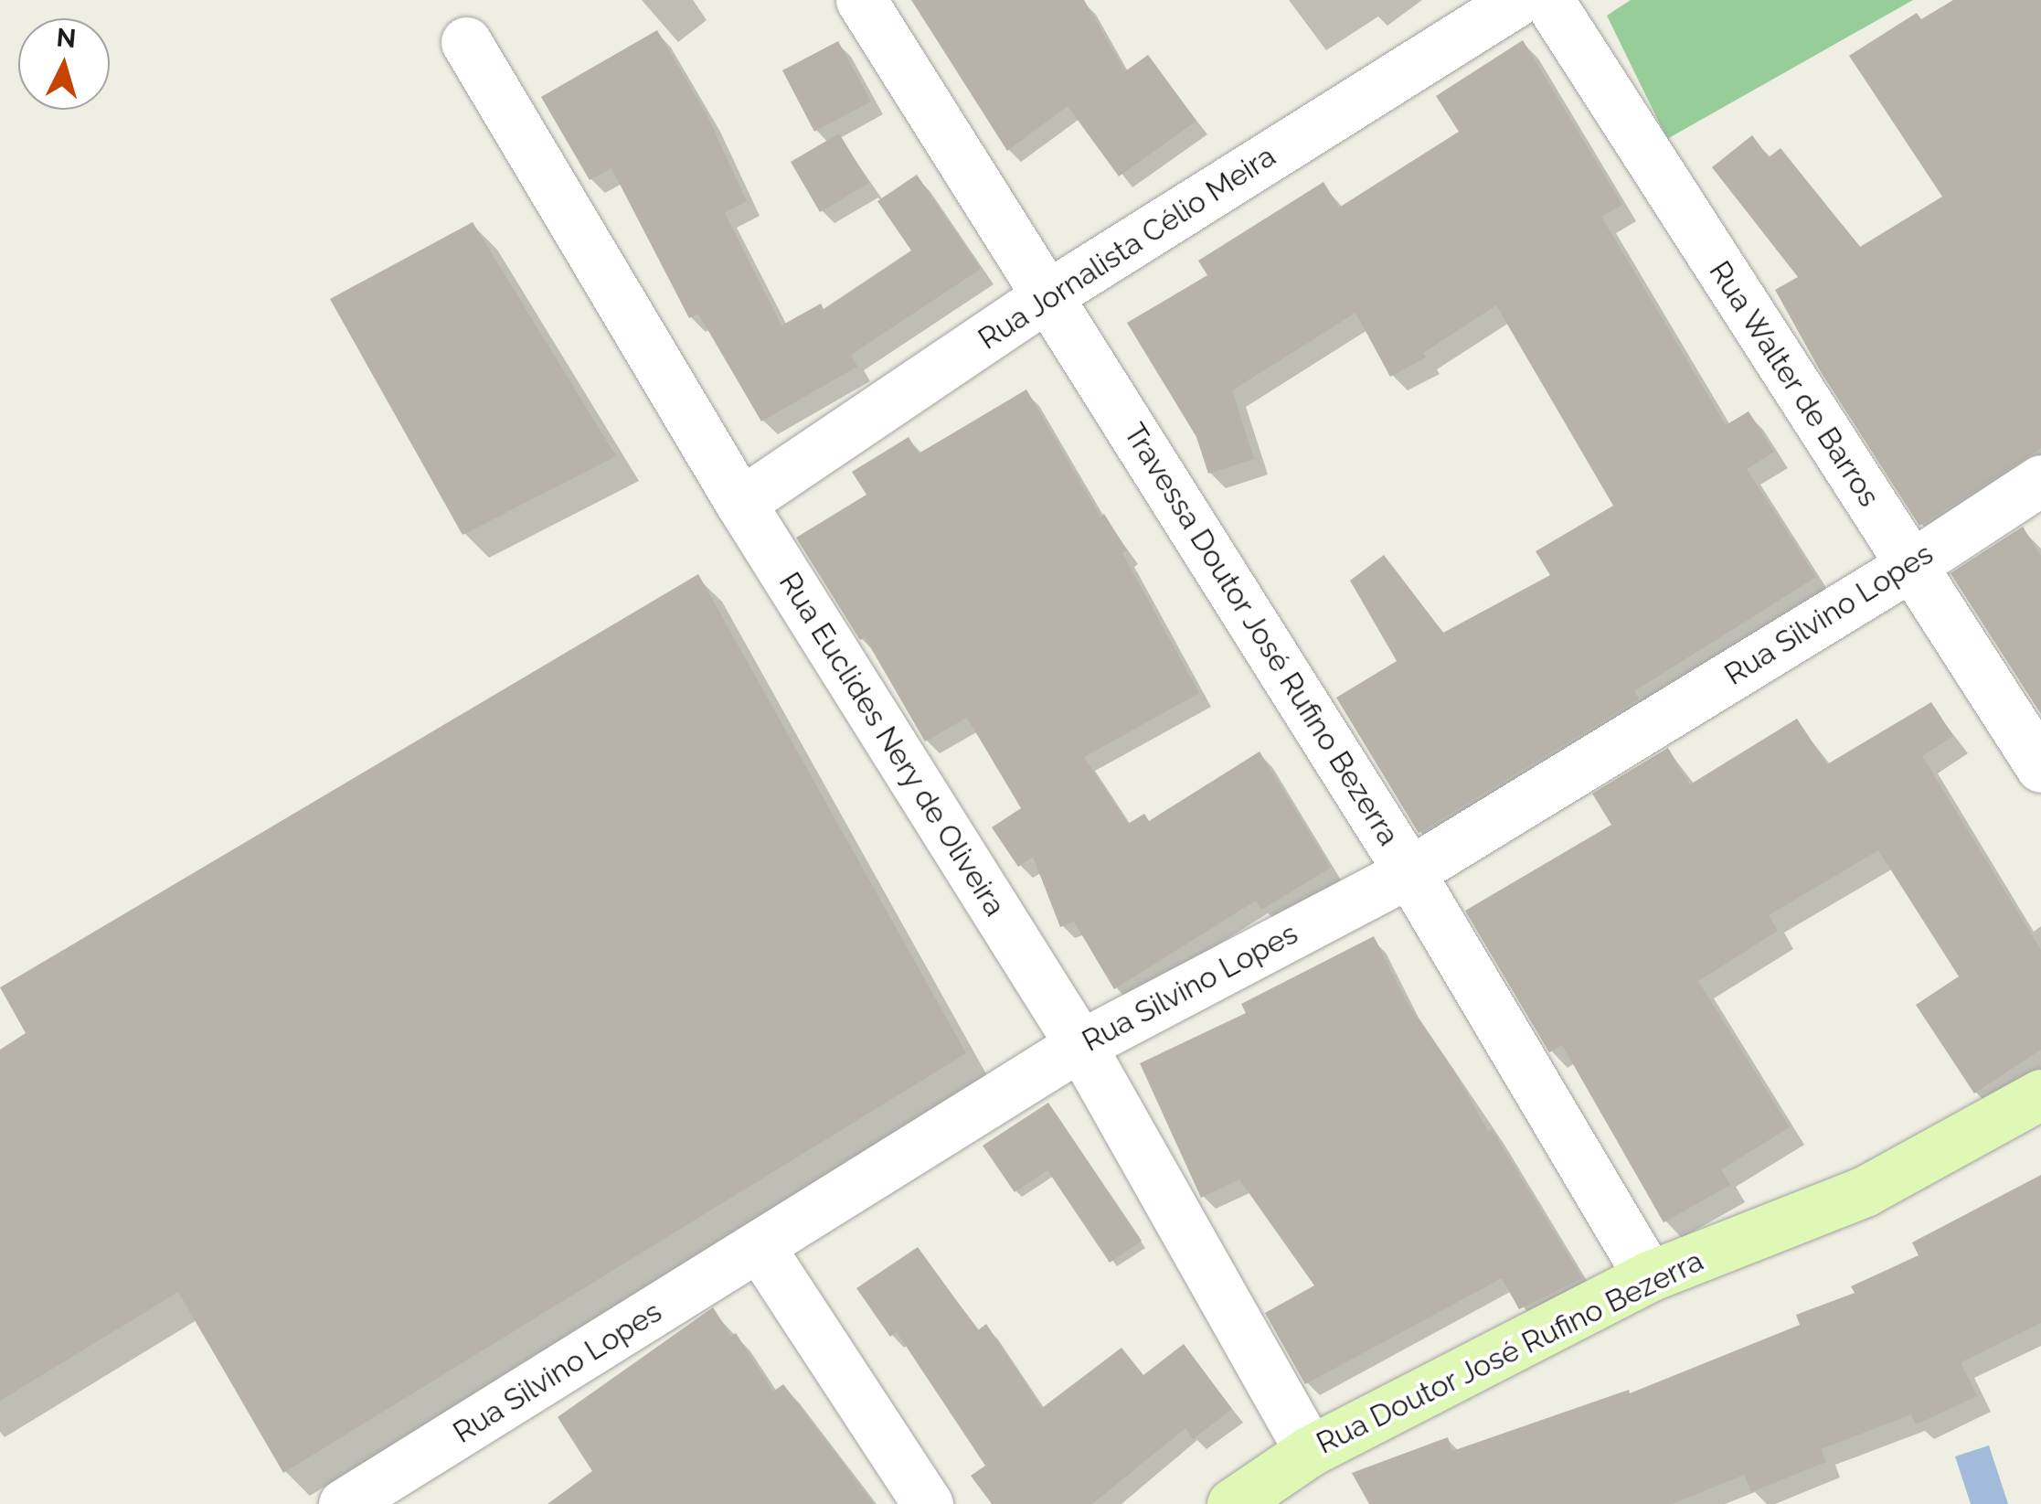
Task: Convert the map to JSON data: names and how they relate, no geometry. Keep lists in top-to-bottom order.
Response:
{
  "streets": {
    "main road": ["Rua Doutor José Rufino Bezerra"],
    "street": [
      "Rua Jornalista Célio Meira",
      "Rua Walter de Barros",
      "Rua Silvino Lopes",
      "Travessa Doutor José Rufino Bezerra",
      "Rua Euclides Nery de Oliveira"
    ]
  },
  "crossings": [
    ["Rua Jornalista Célio Meira", "Travessa Doutor José Rufino Bezerra"],
    ["Rua Jornalista Célio Meira", "Rua Euclides Nery de Oliveira"],
    ["Rua Walter de Barros", "Rua Silvino Lopes"],
    ["Rua Silvino Lopes", "Travessa Doutor José Rufino Bezerra"],
    ["Rua Silvino Lopes", "Rua Euclides Nery de Oliveira"],
    ["Travessa Doutor José Rufino Bezerra", "Rua Doutor José Rufino Bezerra"],
    ["Rua Euclides Nery de Oliveira", "Rua Doutor José Rufino Bezerra"]
  ],
  "north": "top"
}
